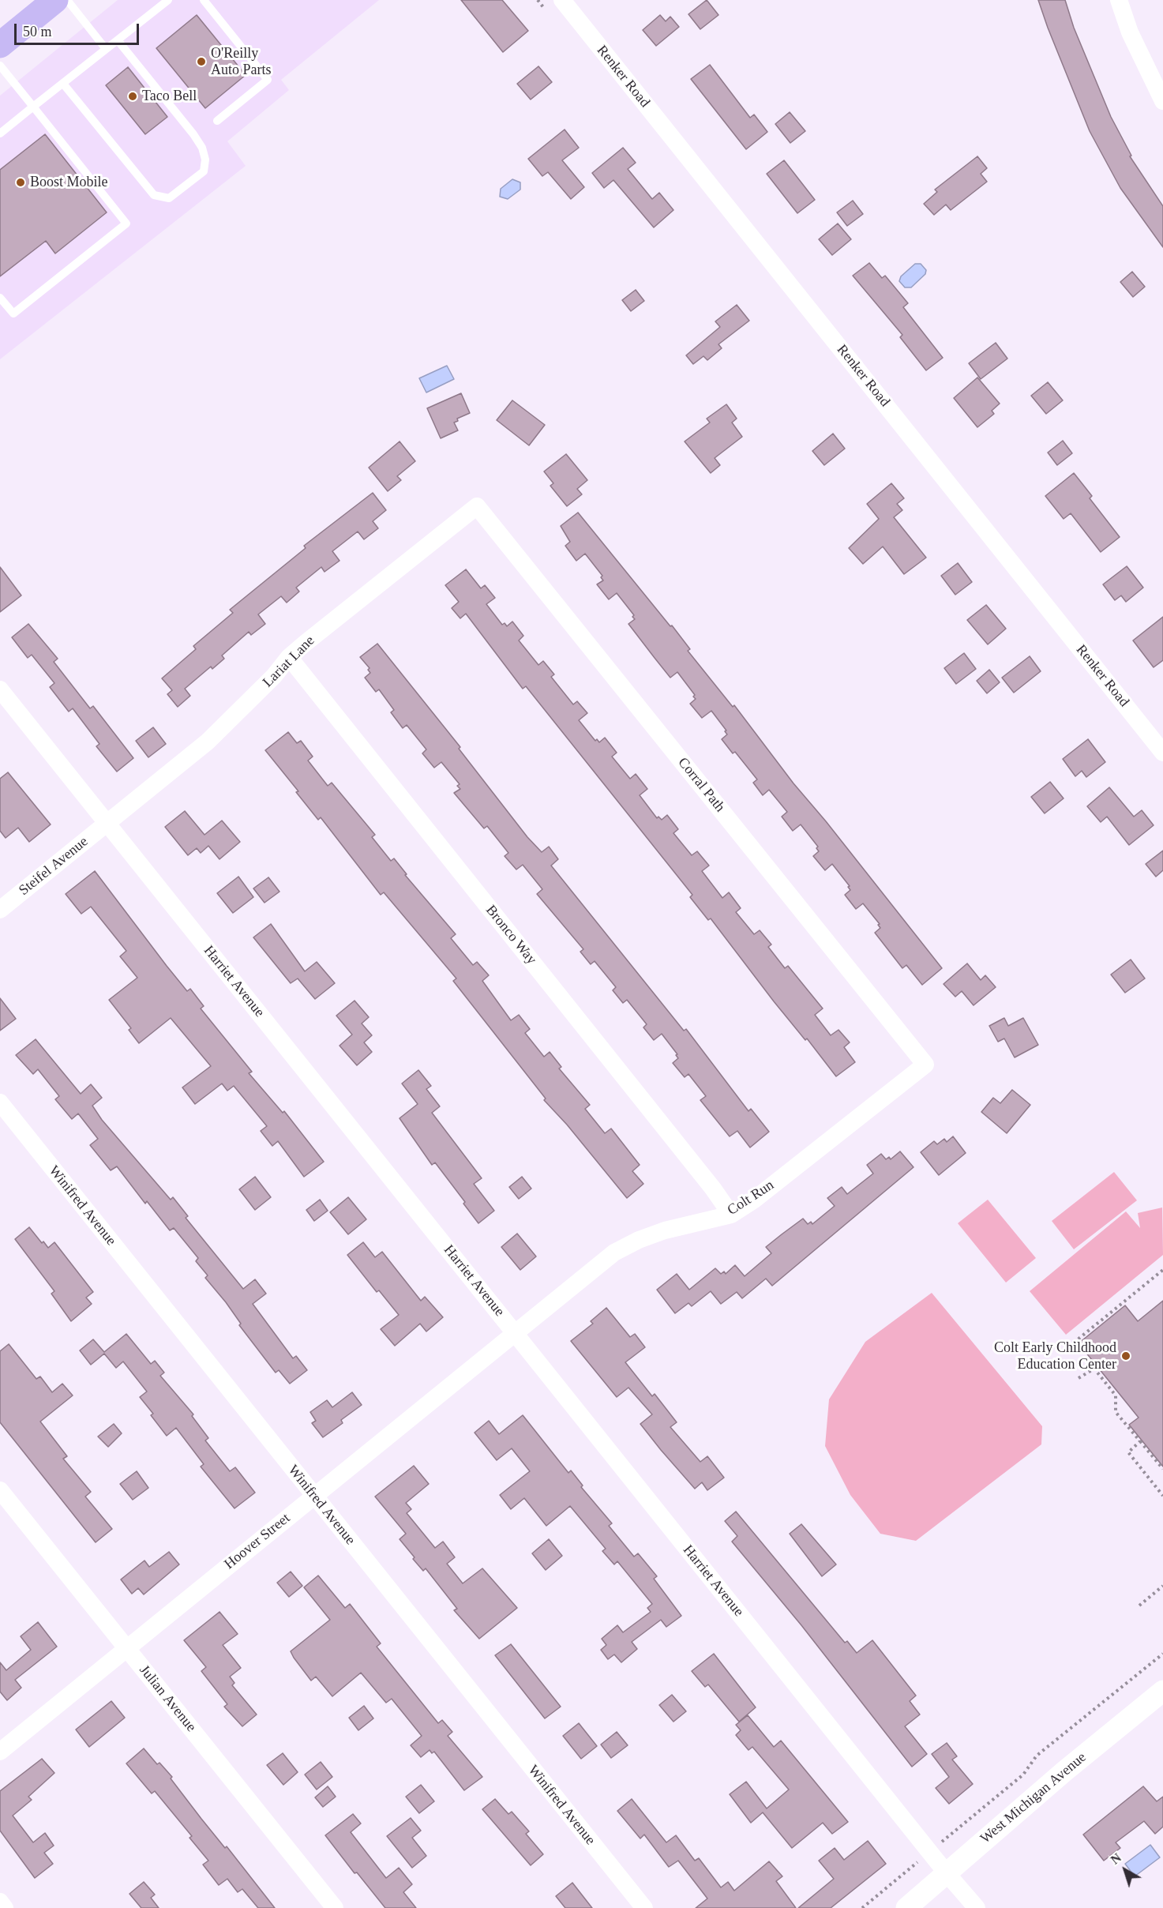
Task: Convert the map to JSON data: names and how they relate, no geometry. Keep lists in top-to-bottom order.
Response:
{
  "streets": {
    "street": [
      "Renker Road",
      "Lariat Lane",
      "Corral Path",
      "Steifel Avenue",
      "Bronco Way",
      "Harriet Avenue",
      "Colt Run",
      "Winifred Avenue",
      "Hoover Street",
      "Julian Avenue",
      "West Michigan Avenue"
    ]
  },
  "crossings": [
    ["Lariat Lane", "Corral Path"],
    ["Lariat Lane", "Steifel Avenue"],
    ["Lariat Lane", "Bronco Way"],
    ["Lariat Lane", "Harriet Avenue"],
    ["Corral Path", "Colt Run"],
    ["Steifel Avenue", "Harriet Avenue"],
    ["Bronco Way", "Colt Run"],
    ["Harriet Avenue", "Colt Run"],
    ["Harriet Avenue", "Hoover Street"],
    ["Harriet Avenue", "West Michigan Avenue"],
    ["Colt Run", "Hoover Street"],
    ["Winifred Avenue", "Hoover Street"],
    ["Hoover Street", "Julian Avenue"]
  ],
  "places": [
    "O'Reilly Auto Parts",
    "Taco Bell",
    "Boost Mobile",
    "Colt Early Childhood Education Center"
  ],
  "scale_bar": "50 m",
  "north": "top left"
}
